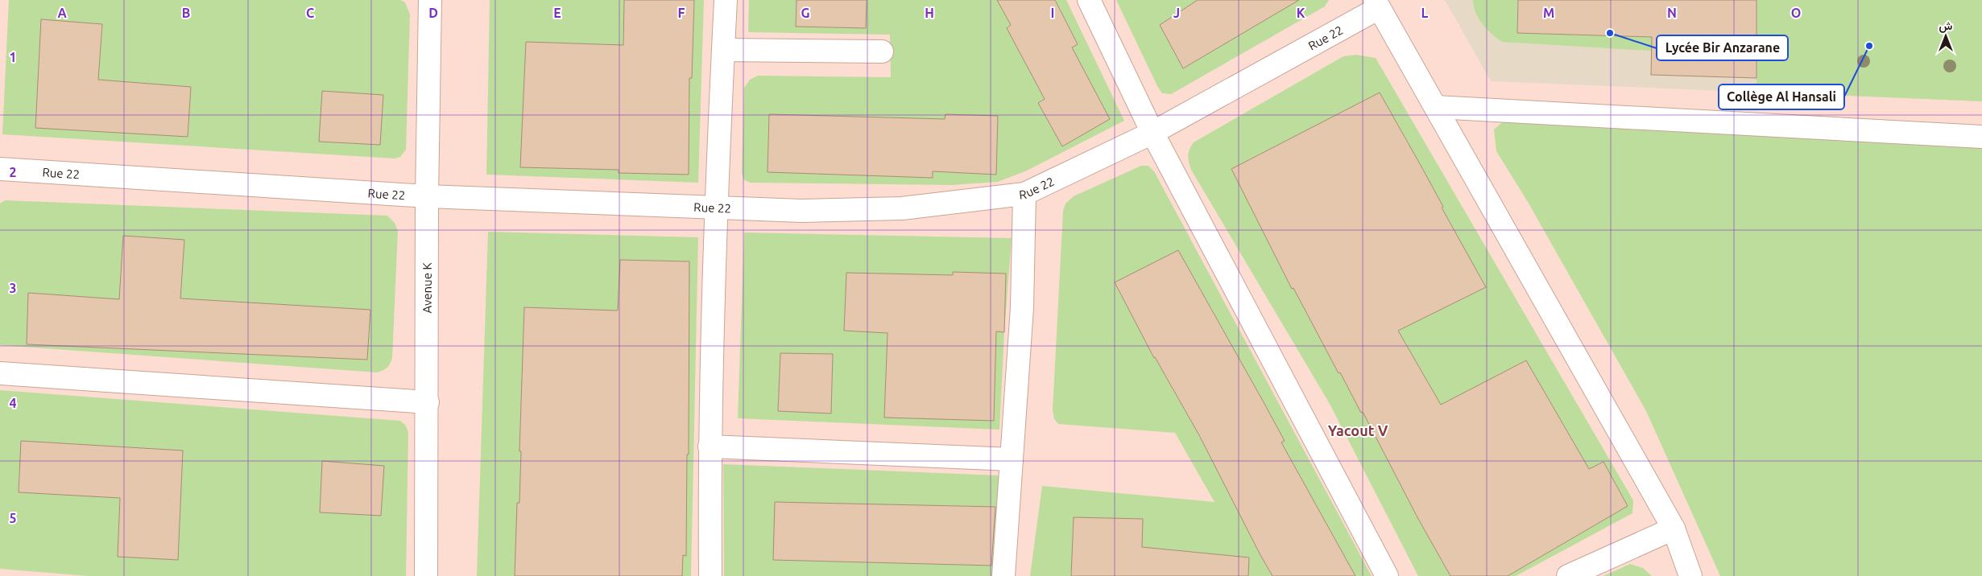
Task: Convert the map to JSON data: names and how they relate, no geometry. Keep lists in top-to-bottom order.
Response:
{
  "streets": {
    "street": ["Rue 22", "Avenue K"]
  },
  "crossings": [
    ["Rue 22", "Avenue K"]
  ],
  "districts": ["Yacout V"],
  "places": ["Lycée Bir Anzarane", "Collège Al Hansali"],
  "north": "top",
  "grid": {
    "columns": [
      "A",
      "B",
      "C",
      "D",
      "E",
      "F",
      "G",
      "H",
      "I",
      "J",
      "K",
      "L",
      "M",
      "N",
      "O"
    ],
    "rows": [
      "1",
      "2",
      "3",
      "4",
      "5"
    ]
  }
}
